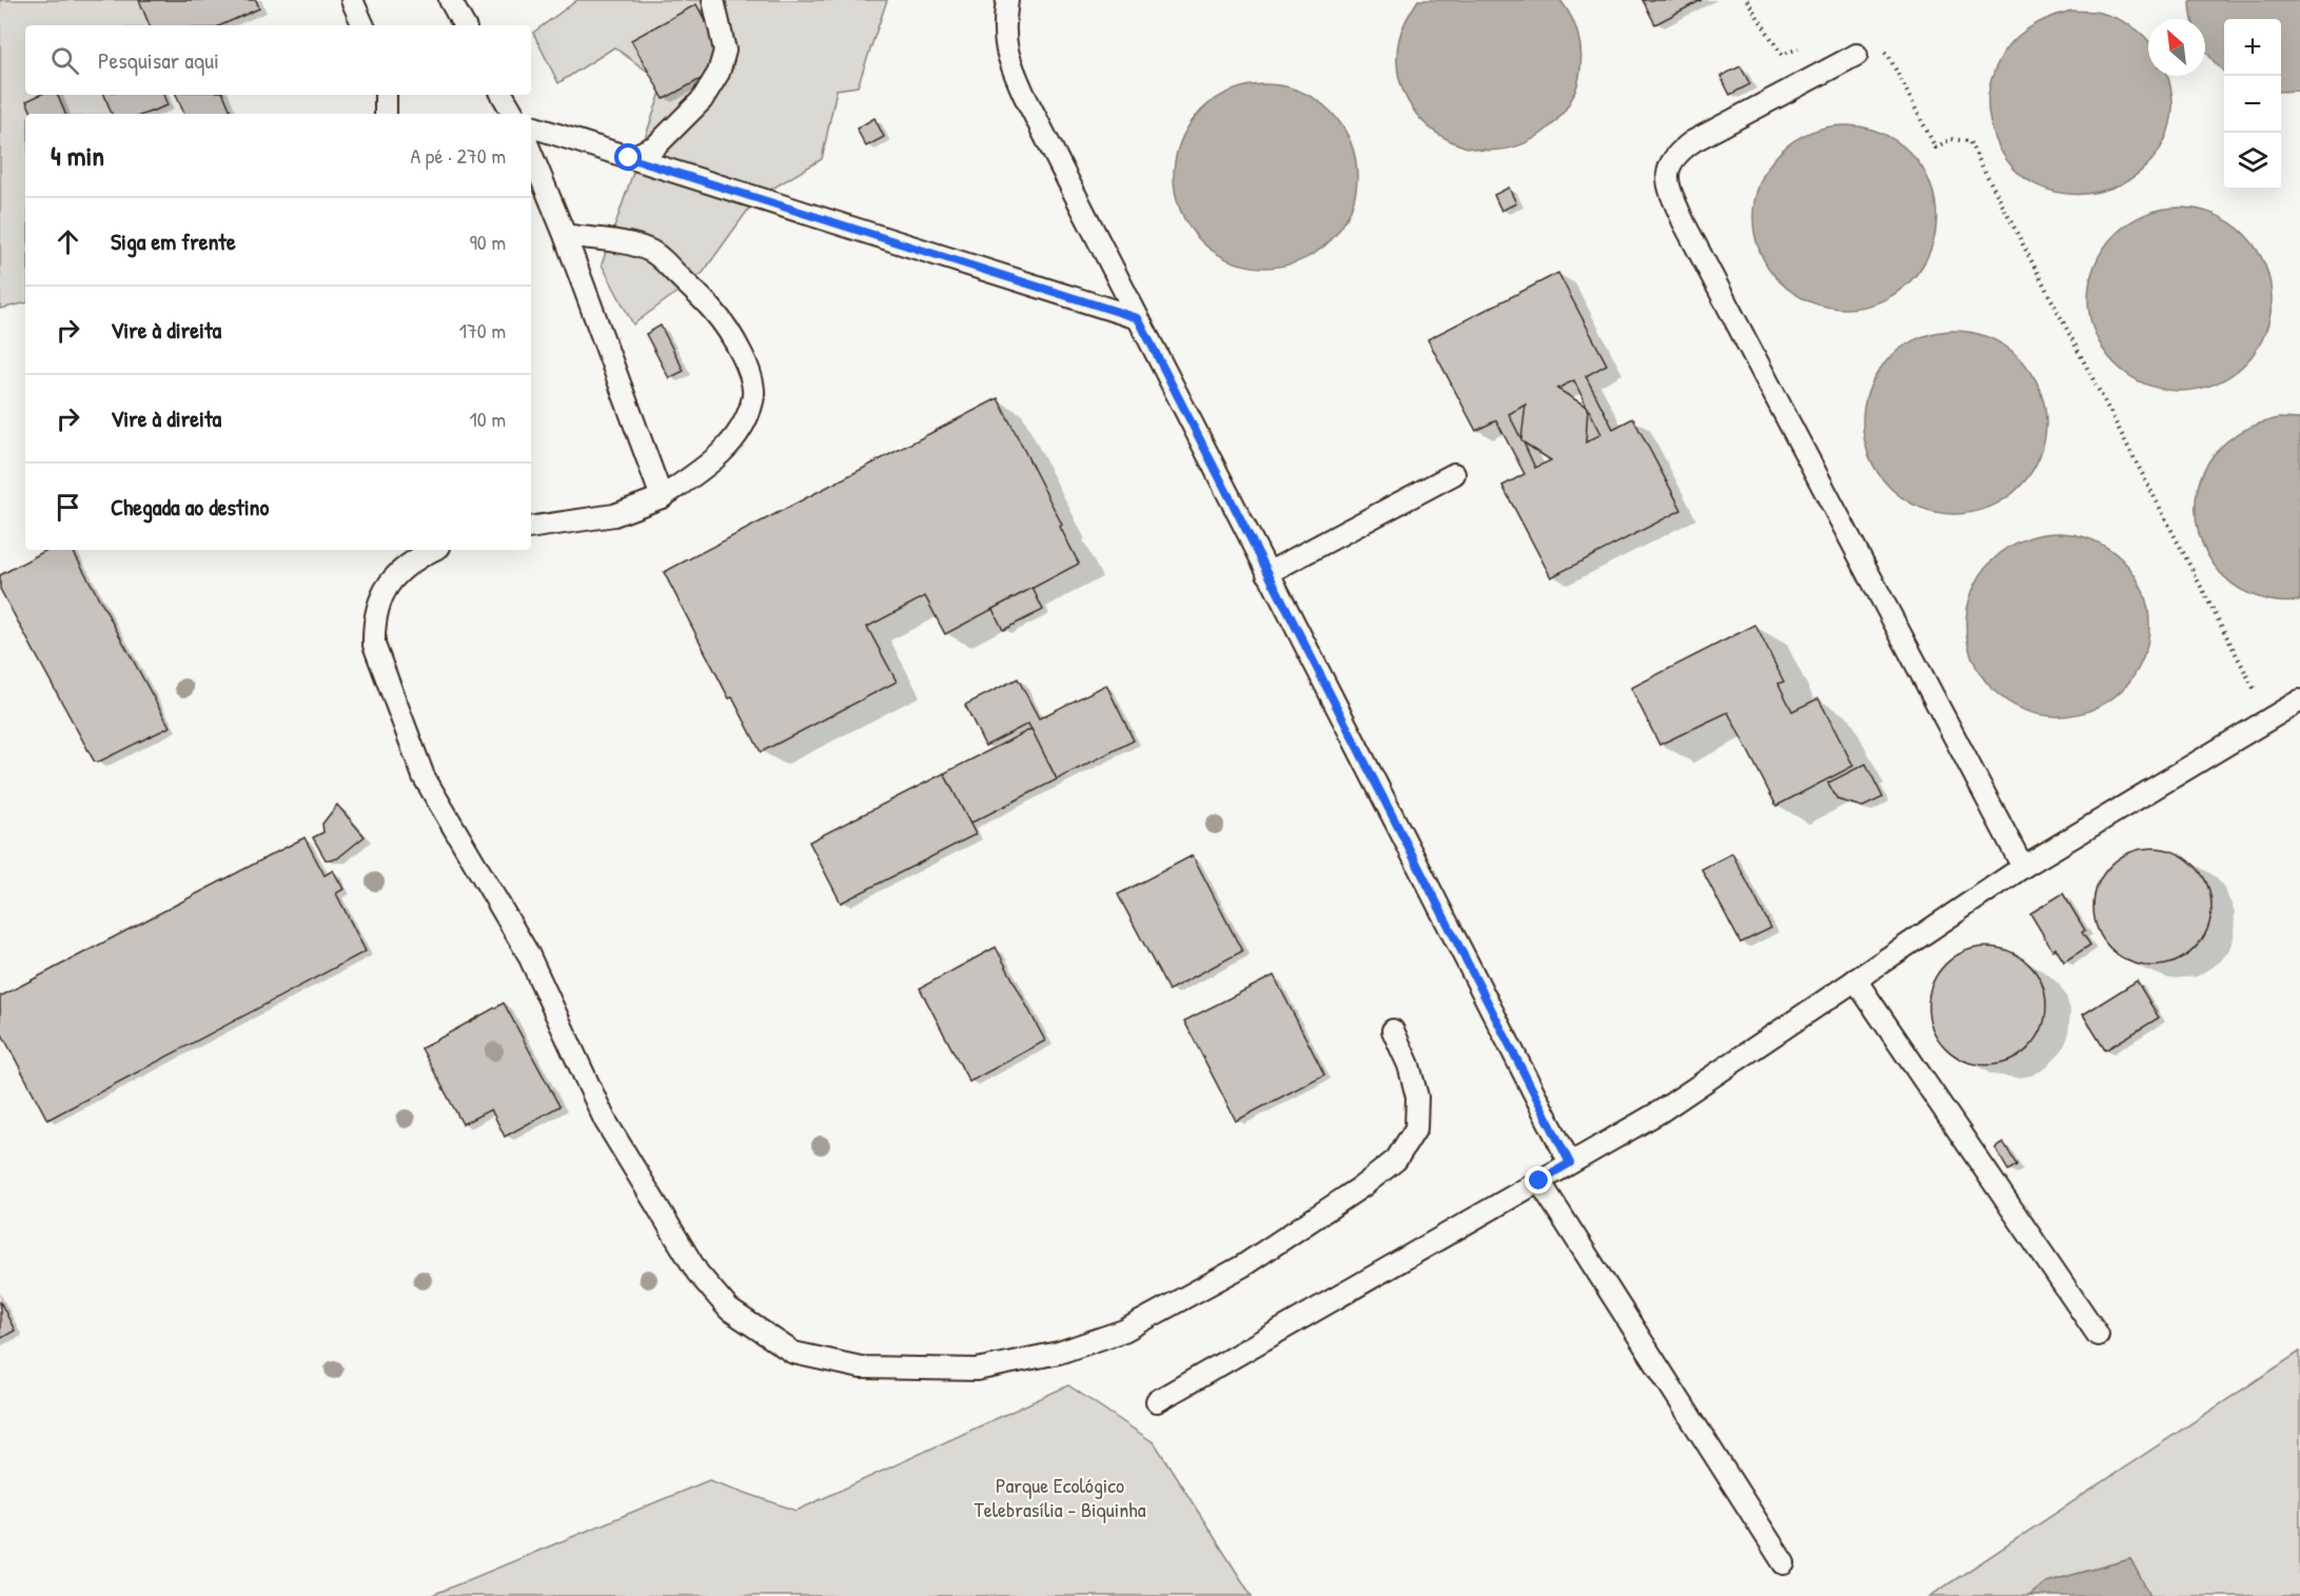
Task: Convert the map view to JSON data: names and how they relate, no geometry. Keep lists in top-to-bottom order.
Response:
{
  "parks": ["Parque Ecológico Telebrasília - Biquinha"],
  "north": "top left",
  "page": {
    "map_buttons": ["+", "−"],
    "search": "Pesquisar aqui",
    "heading": ["4 min", "A pé · 270 m"],
    "list": [
      ["Siga em frente", "90 m"],
      ["Vire à direita", "170 m"],
      ["Vire à direita", "10 m"],
      "Chegada ao destino"
    ]
  }
}
